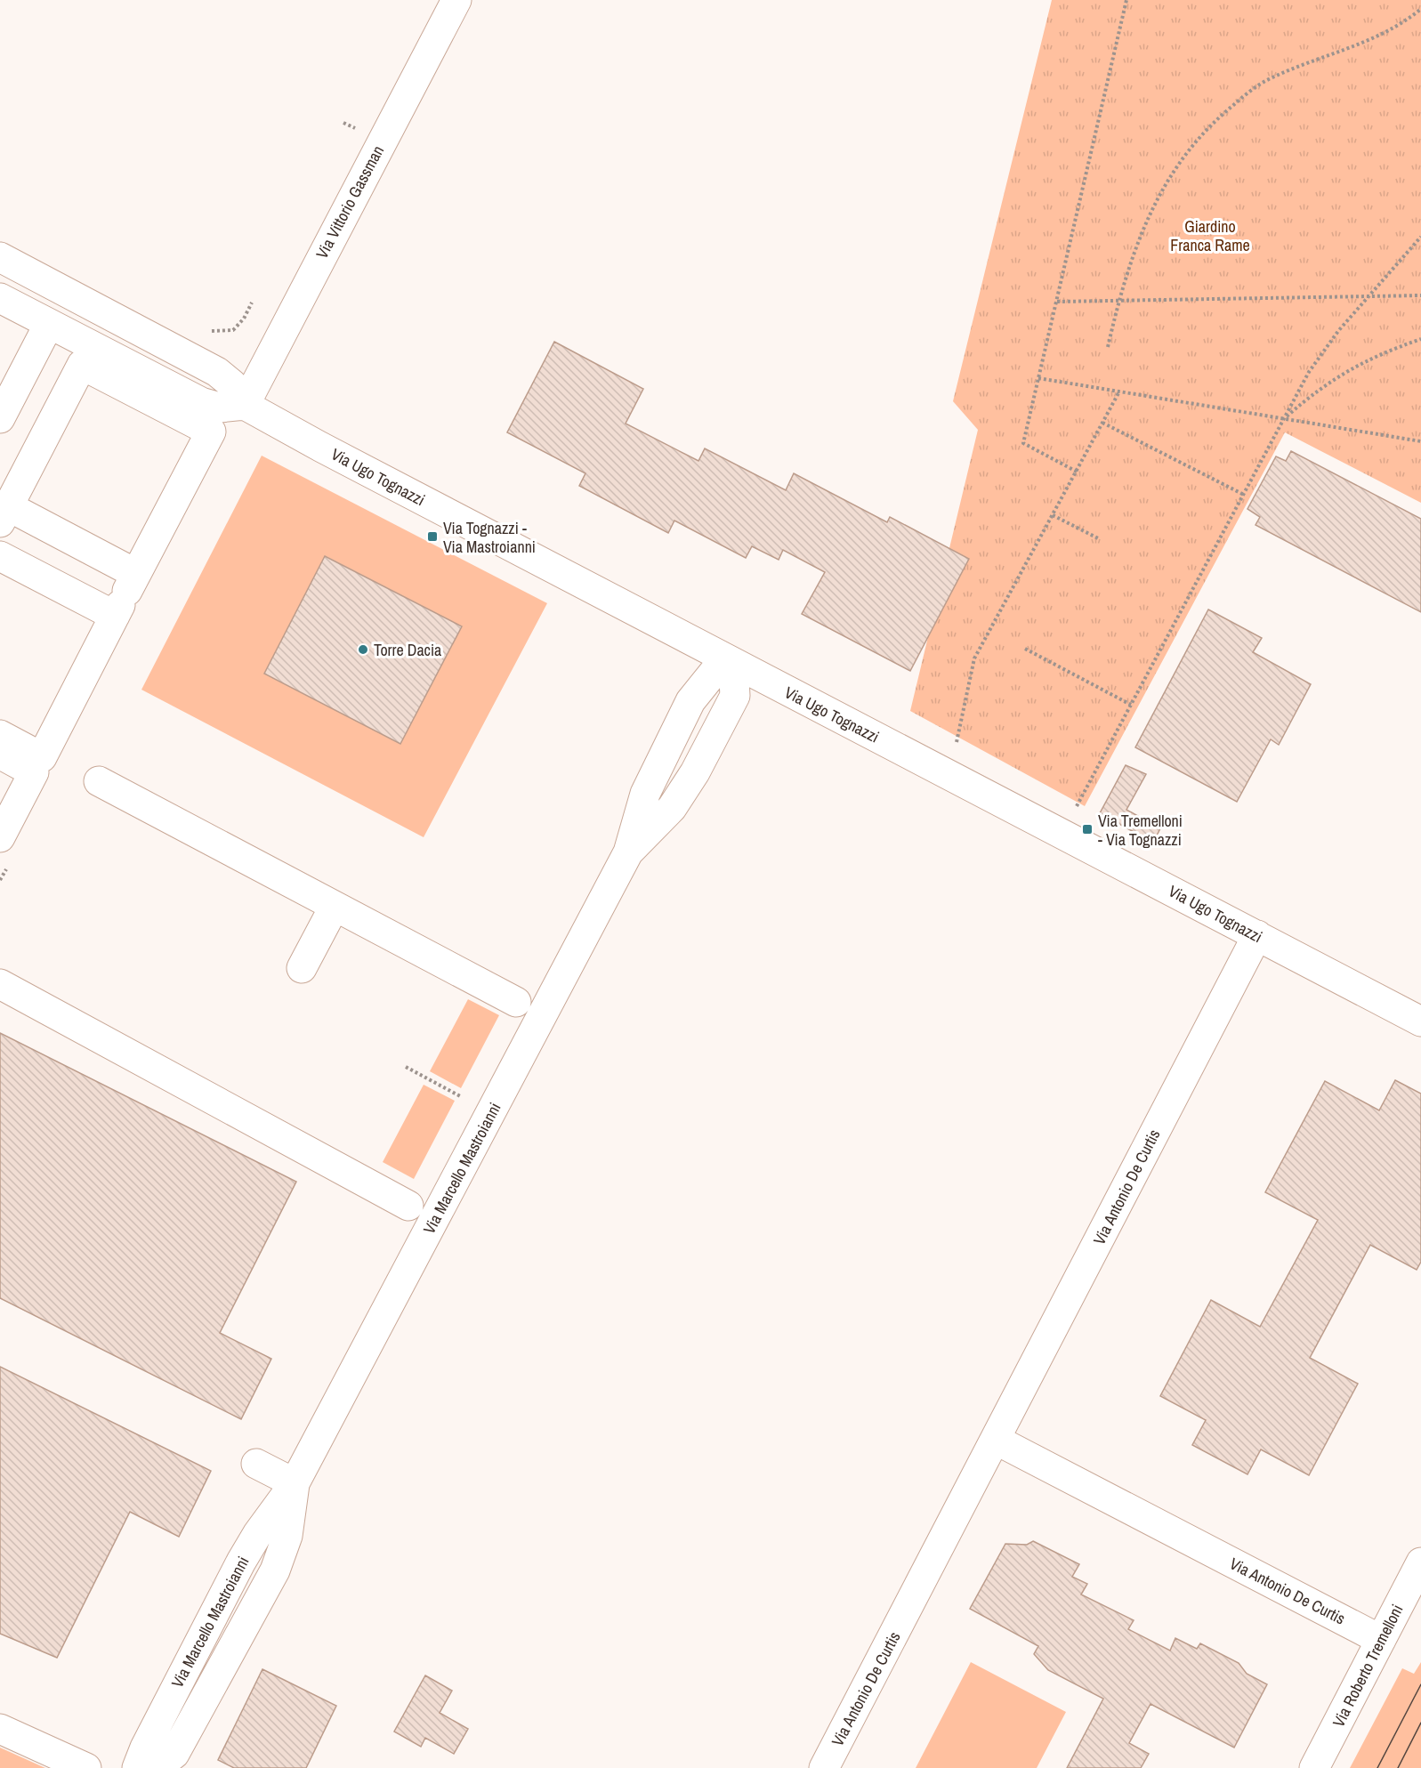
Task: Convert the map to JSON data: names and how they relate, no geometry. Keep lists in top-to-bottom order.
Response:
{
  "streets": {
    "street": [
      "Via Vittorio Gassman",
      "Via Ugo Tognazzi",
      "Via Marcello Mastroianni",
      "Via Antonio De Curtis",
      "Via Roberto Tremelloni"
    ]
  },
  "crossings": [
    ["Via Vittorio Gassman", "Via Ugo Tognazzi"],
    ["Via Ugo Tognazzi", "Via Marcello Mastroianni"],
    ["Via Ugo Tognazzi", "Via Antonio De Curtis"],
    ["Via Antonio De Curtis", "Via Roberto Tremelloni"]
  ],
  "parks": ["Giardino Franca Rame"],
  "places": {
    "transit": ["Via Tognazzi - Via Mastroianni", "Via Tremelloni - Via Tognazzi"],
    "other": ["Torre Dacia"]
  }
}
